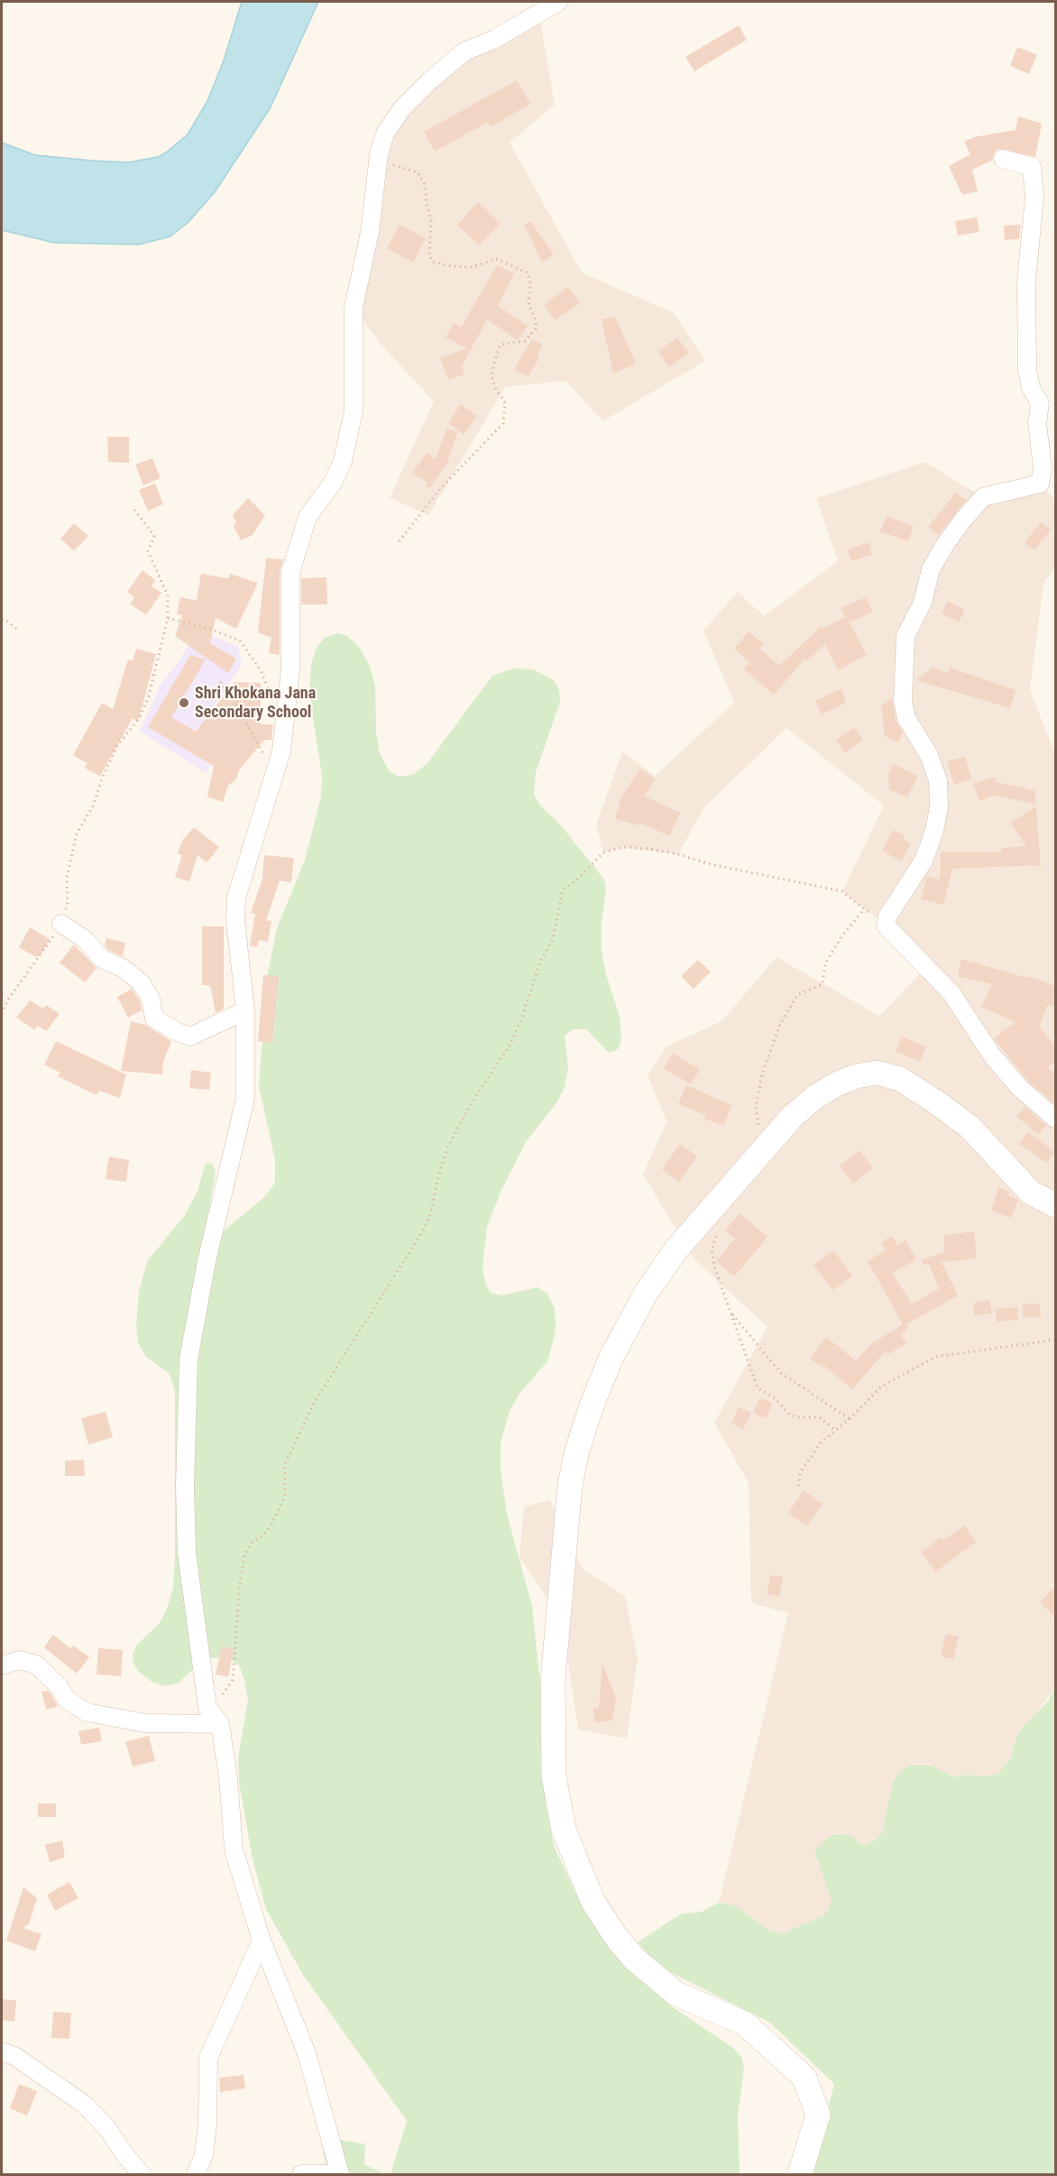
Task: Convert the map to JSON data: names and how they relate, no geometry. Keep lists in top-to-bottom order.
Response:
{
  "places": ["Shri Khokana Jana Secondary School"]
}
